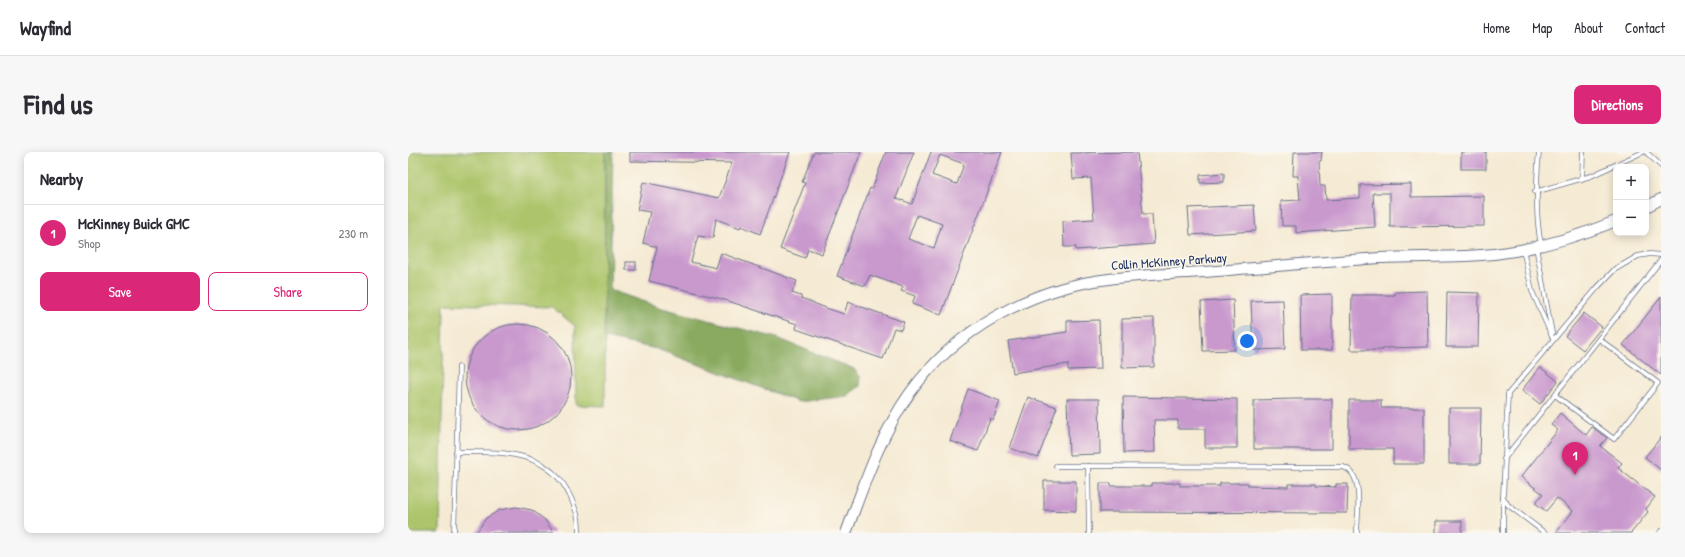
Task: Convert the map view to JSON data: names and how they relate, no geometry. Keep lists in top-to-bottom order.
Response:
{
  "streets": {
    "street": ["Collin McKinney Parkway"]
  },
  "page": {
    "header": "Wayfind",
    "nav": [
      "Home",
      "Map",
      "About",
      "Contact"
    ],
    "title": "Find us",
    "buttons": [
      "Directions",
      ["Save", "Share"]
    ],
    "heading": "Nearby",
    "map_buttons": ["+", "−"],
    "list": [
      {
        "mark": "1",
        "name": "McKinney Buick GMC",
        "note": "Shop",
        "value": "230 m"
      }
    ],
    "pins": "1"
  }
}
